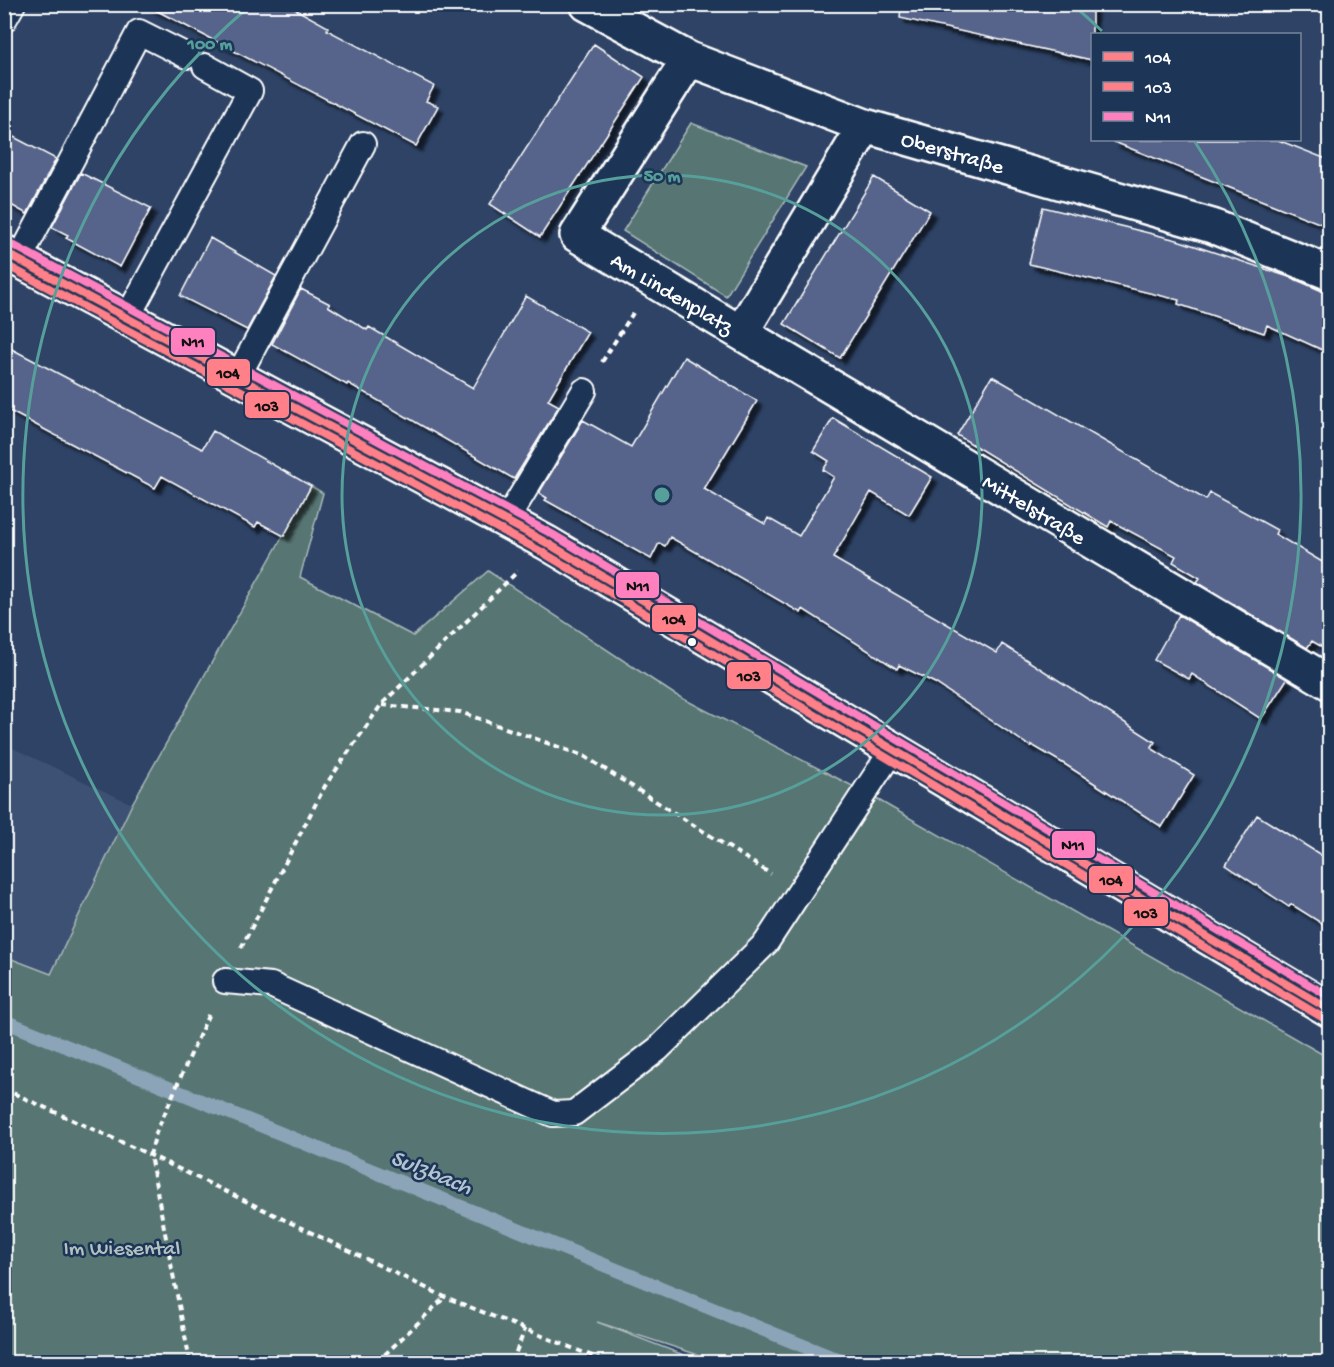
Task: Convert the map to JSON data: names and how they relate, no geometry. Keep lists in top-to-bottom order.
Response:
{
  "streets": {
    "street": ["Oberstraße", "Am Lindenplatz", "Mittelstraße"]
  },
  "crossings": [
    ["Oberstraße", "Am Lindenplatz"],
    ["Am Lindenplatz", "Mittelstraße"]
  ],
  "water": ["Sulzbach"],
  "parks": ["Im Wiesental"],
  "lines": ["transit line N11", "transit line 104", "transit line 103"],
  "legend": ["104", "103", "N11"],
  "rings": ["100 m", "50 m"]
}
